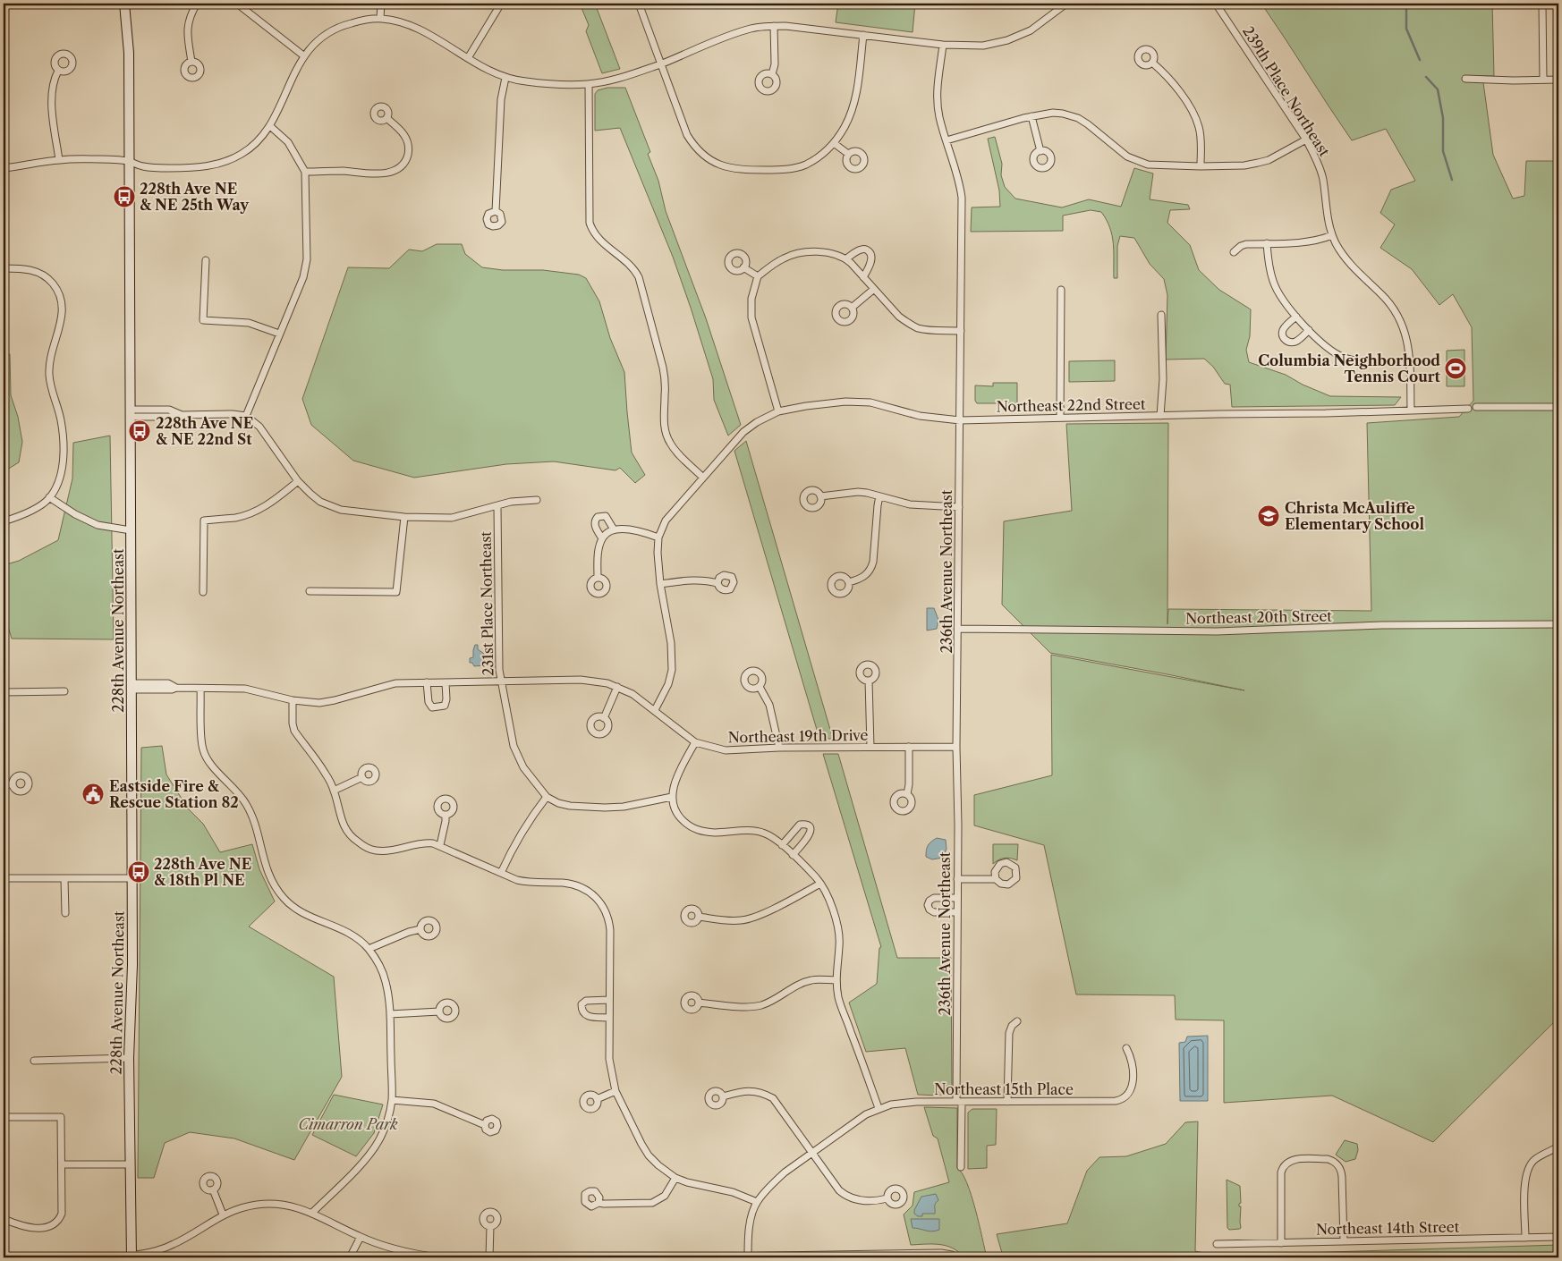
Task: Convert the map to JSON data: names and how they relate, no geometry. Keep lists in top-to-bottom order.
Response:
{
  "streets": {
    "main road": ["228th Avenue Northeast"],
    "street": [
      "239th Place Northeast",
      "Northeast 22nd Street",
      "236th Avenue Northeast",
      "231st Place Northeast",
      "Northeast 20th Street",
      "Northeast 19th Drive",
      "Northeast 15th Place",
      "Northeast 14th Street"
    ]
  },
  "crossings": [
    ["239th Place Northeast", "Northeast 22nd Street"],
    ["Northeast 22nd Street", "236th Avenue Northeast"],
    ["236th Avenue Northeast", "Northeast 20th Street"],
    ["236th Avenue Northeast", "Northeast 19th Drive"],
    ["236th Avenue Northeast", "Northeast 15th Place"],
    ["231st Place Northeast", "Northeast 19th Drive"],
    ["228th Avenue Northeast", "Northeast 19th Drive"]
  ],
  "parks": ["Cimarron Park"],
  "places": {
    "bus stop": ["228th Ave NE & NE 25th Way", "228th Ave NE & NE 22nd St", "228th Ave NE & 18th Pl NE"],
    "sports": ["Columbia Neighborhood Tennis Court"],
    "school or university": ["Christa McAuliffe Elementary School"],
    "public building": ["Eastside Fire & Rescue Station 82"]
  }
}
